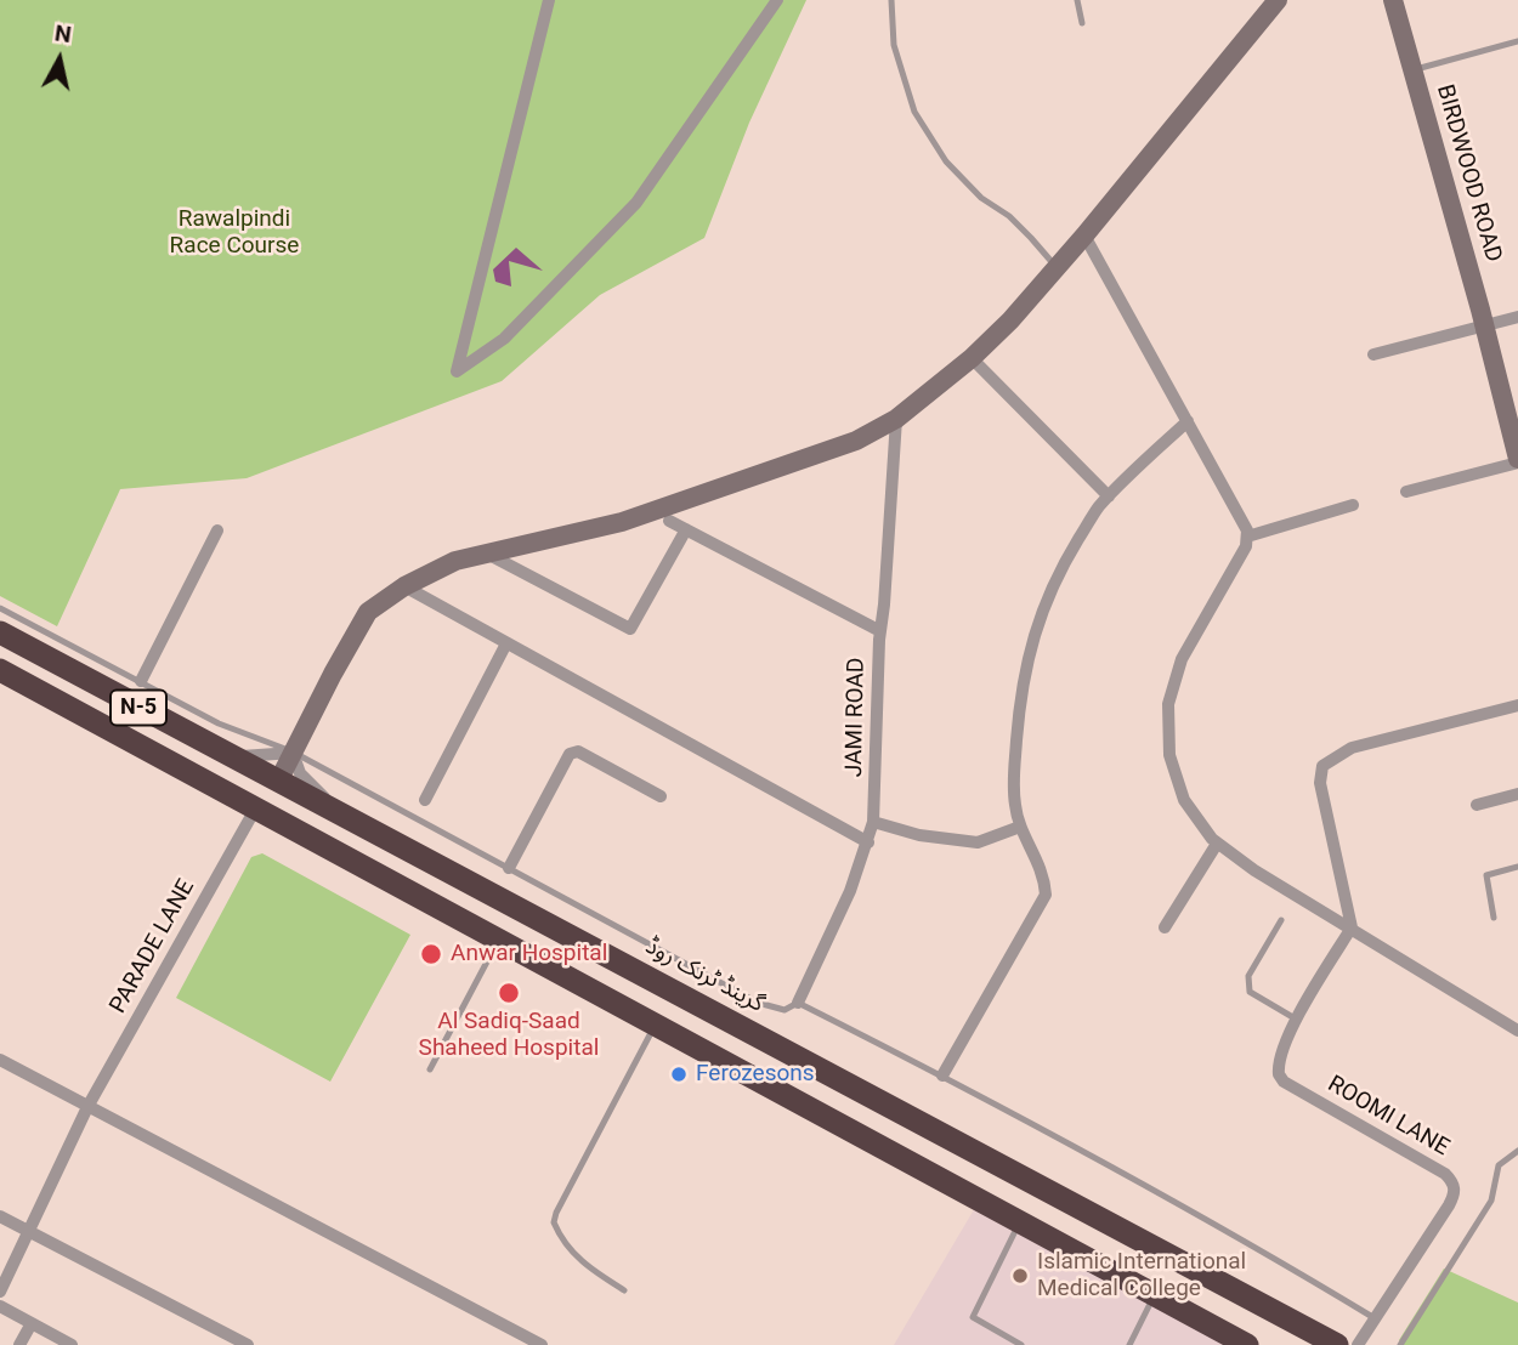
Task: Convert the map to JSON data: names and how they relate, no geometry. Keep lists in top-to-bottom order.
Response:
{
  "streets": {
    "highway": ["N-5", "گرینڈ ٹرنک روڈ"],
    "street": [
      "BIRDWOOD ROAD",
      "JAMI ROAD",
      "PARADE LANE",
      "ROOMI LANE"
    ]
  },
  "crossings": [
    ["N-5", "PARADE LANE"]
  ],
  "parks": ["Rawalpindi Race Course"],
  "places": [
    "Anwar Hospital",
    "Al Sadiq-Saad Shaheed Hospital",
    "Ferozesons",
    "Islamic International Medical College"
  ],
  "north": "top"
}
